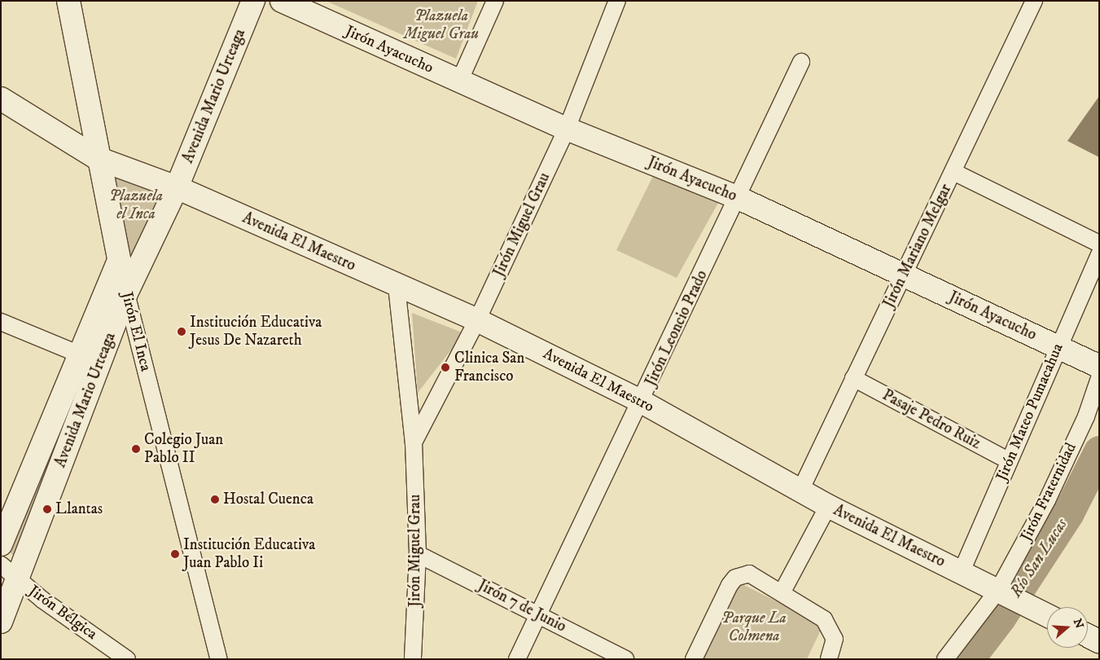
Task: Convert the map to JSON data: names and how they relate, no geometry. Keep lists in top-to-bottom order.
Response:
{
  "streets": {
    "street": [
      "Jirón Ayacucho",
      "Avenida Mario Urteaga",
      "Jirón Miguel Grau",
      "Avenida El Maestro",
      "Jirón Mariano Melgar",
      "Jirón Leoncio Prado",
      "Jirón El Inca",
      "Jirón Mateo Pumacahua",
      "Pasaje Pedro Ruiz",
      "Jirón Fraternidad",
      "Jirón 7 de Junio",
      "Jirón Bélgica"
    ]
  },
  "crossings": [
    ["Jirón Ayacucho", "Jirón Miguel Grau"],
    ["Jirón Ayacucho", "Jirón Mariano Melgar"],
    ["Jirón Ayacucho", "Jirón Leoncio Prado"],
    ["Jirón Ayacucho", "Jirón Mateo Pumacahua"],
    ["Avenida Mario Urteaga", "Avenida El Maestro"],
    ["Avenida Mario Urteaga", "Jirón El Inca"],
    ["Avenida Mario Urteaga", "Jirón Bélgica"],
    ["Jirón Miguel Grau", "Avenida El Maestro"],
    ["Jirón Miguel Grau", "Jirón 7 de Junio"],
    ["Avenida El Maestro", "Jirón Mariano Melgar"],
    ["Avenida El Maestro", "Jirón Leoncio Prado"],
    ["Avenida El Maestro", "Jirón El Inca"],
    ["Avenida El Maestro", "Jirón Mateo Pumacahua"],
    ["Avenida El Maestro", "Jirón Fraternidad"],
    ["Jirón Mariano Melgar", "Pasaje Pedro Ruiz"],
    ["Jirón Leoncio Prado", "Jirón 7 de Junio"],
    ["Jirón Mateo Pumacahua", "Pasaje Pedro Ruiz"]
  ],
  "water": ["Río San Lucas"],
  "parks": ["Plazuela Miguel Grau", "Plazuela el Inca", "Parque La Colmena"],
  "places": [
    "Institución Educativa Jesus De Nazareth",
    "Clinica San Francisco",
    "Colegio Juan Pablo II",
    "Hostal Cuenca",
    "Llantas",
    "Institución Educativa Juan Pablo Ii"
  ],
  "north": "right"
}
